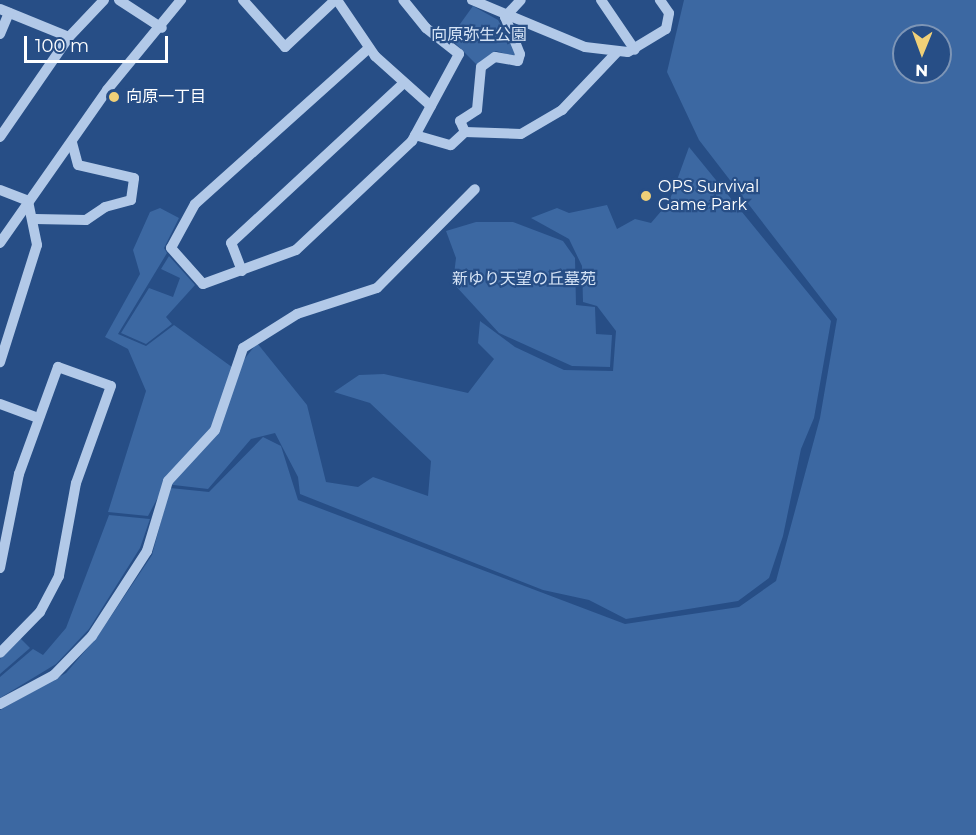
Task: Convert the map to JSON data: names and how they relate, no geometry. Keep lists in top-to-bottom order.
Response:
{
  "parks": ["向原弥生公園", "新ゆり天望の丘墓苑"],
  "places": ["向原一丁目", "OPS Survival Game Park"],
  "scale_bar": "100 m",
  "north": "bottom"
}
